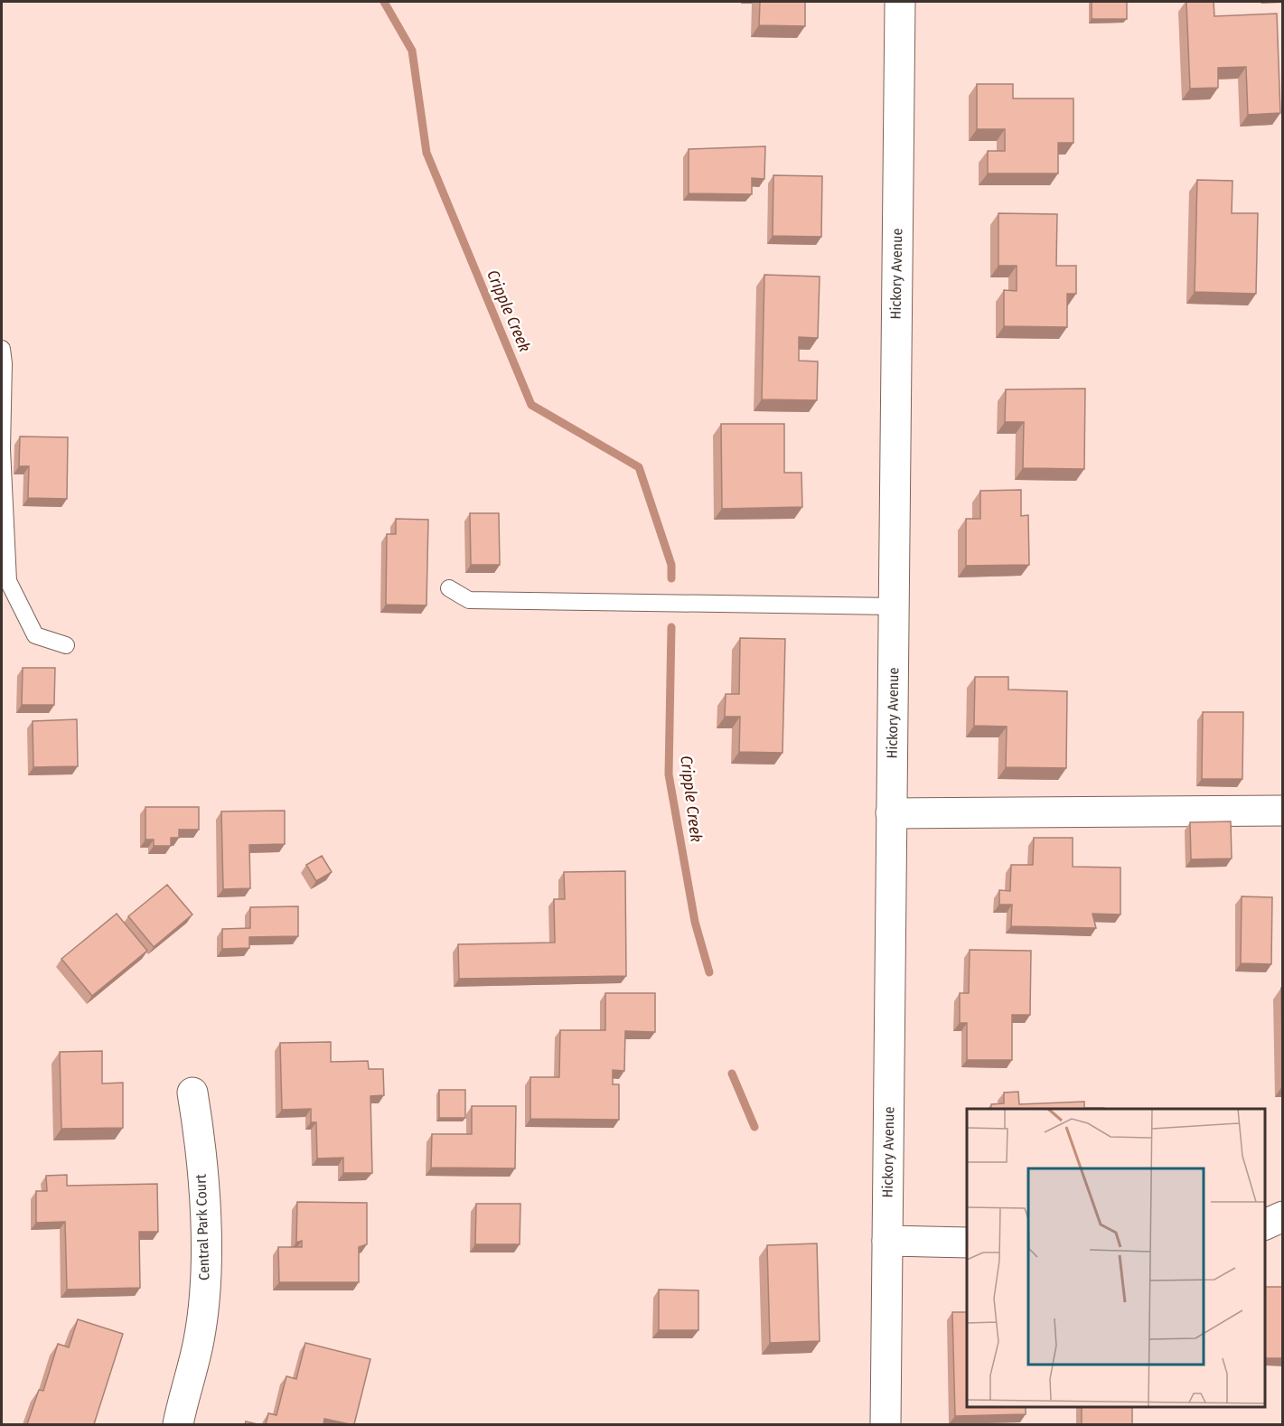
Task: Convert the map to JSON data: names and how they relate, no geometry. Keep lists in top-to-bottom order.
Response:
{
  "streets": {
    "street": ["Hickory Avenue", "Central Park Court"]
  },
  "water": ["Cripple Creek"]
}
